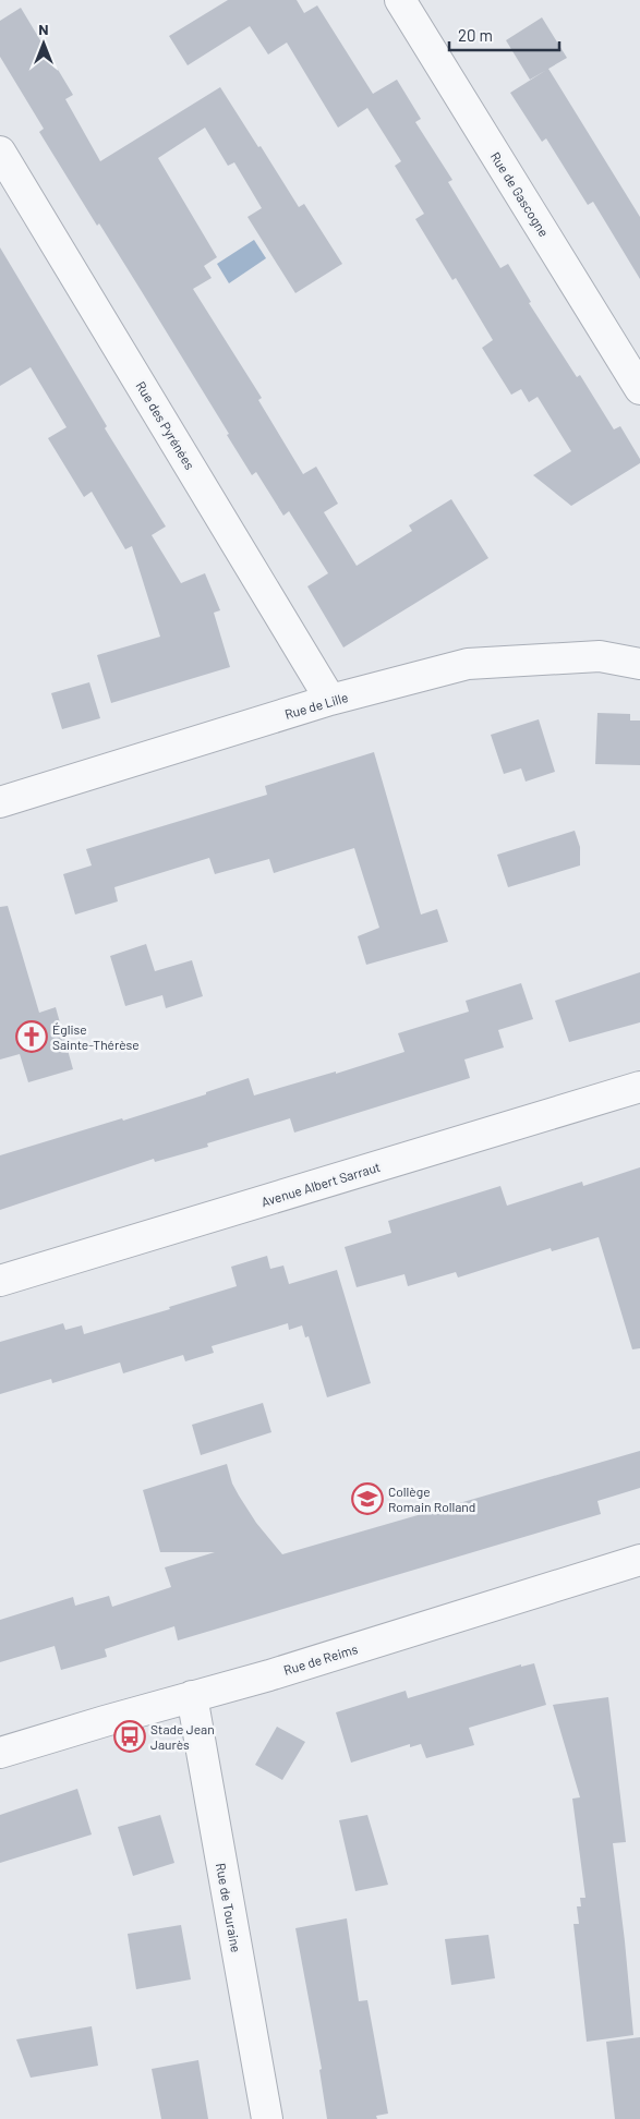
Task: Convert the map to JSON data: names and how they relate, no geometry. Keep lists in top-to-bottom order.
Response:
{
  "streets": {
    "street": [
      "Rue de Gascogne",
      "Rue des Pyrénées",
      "Rue de Lille",
      "Avenue Albert Sarraut",
      "Rue de Reims",
      "Rue de Touraine"
    ]
  },
  "crossings": [
    ["Rue des Pyrénées", "Rue de Lille"],
    ["Rue de Reims", "Rue de Touraine"]
  ],
  "places": {
    "church": ["Église Sainte-Thérèse"],
    "school or university": ["Collège Romain Rolland"],
    "bus stop": ["Stade Jean Jaurès"]
  },
  "scale_bar": "20 m",
  "north": "top"
}
